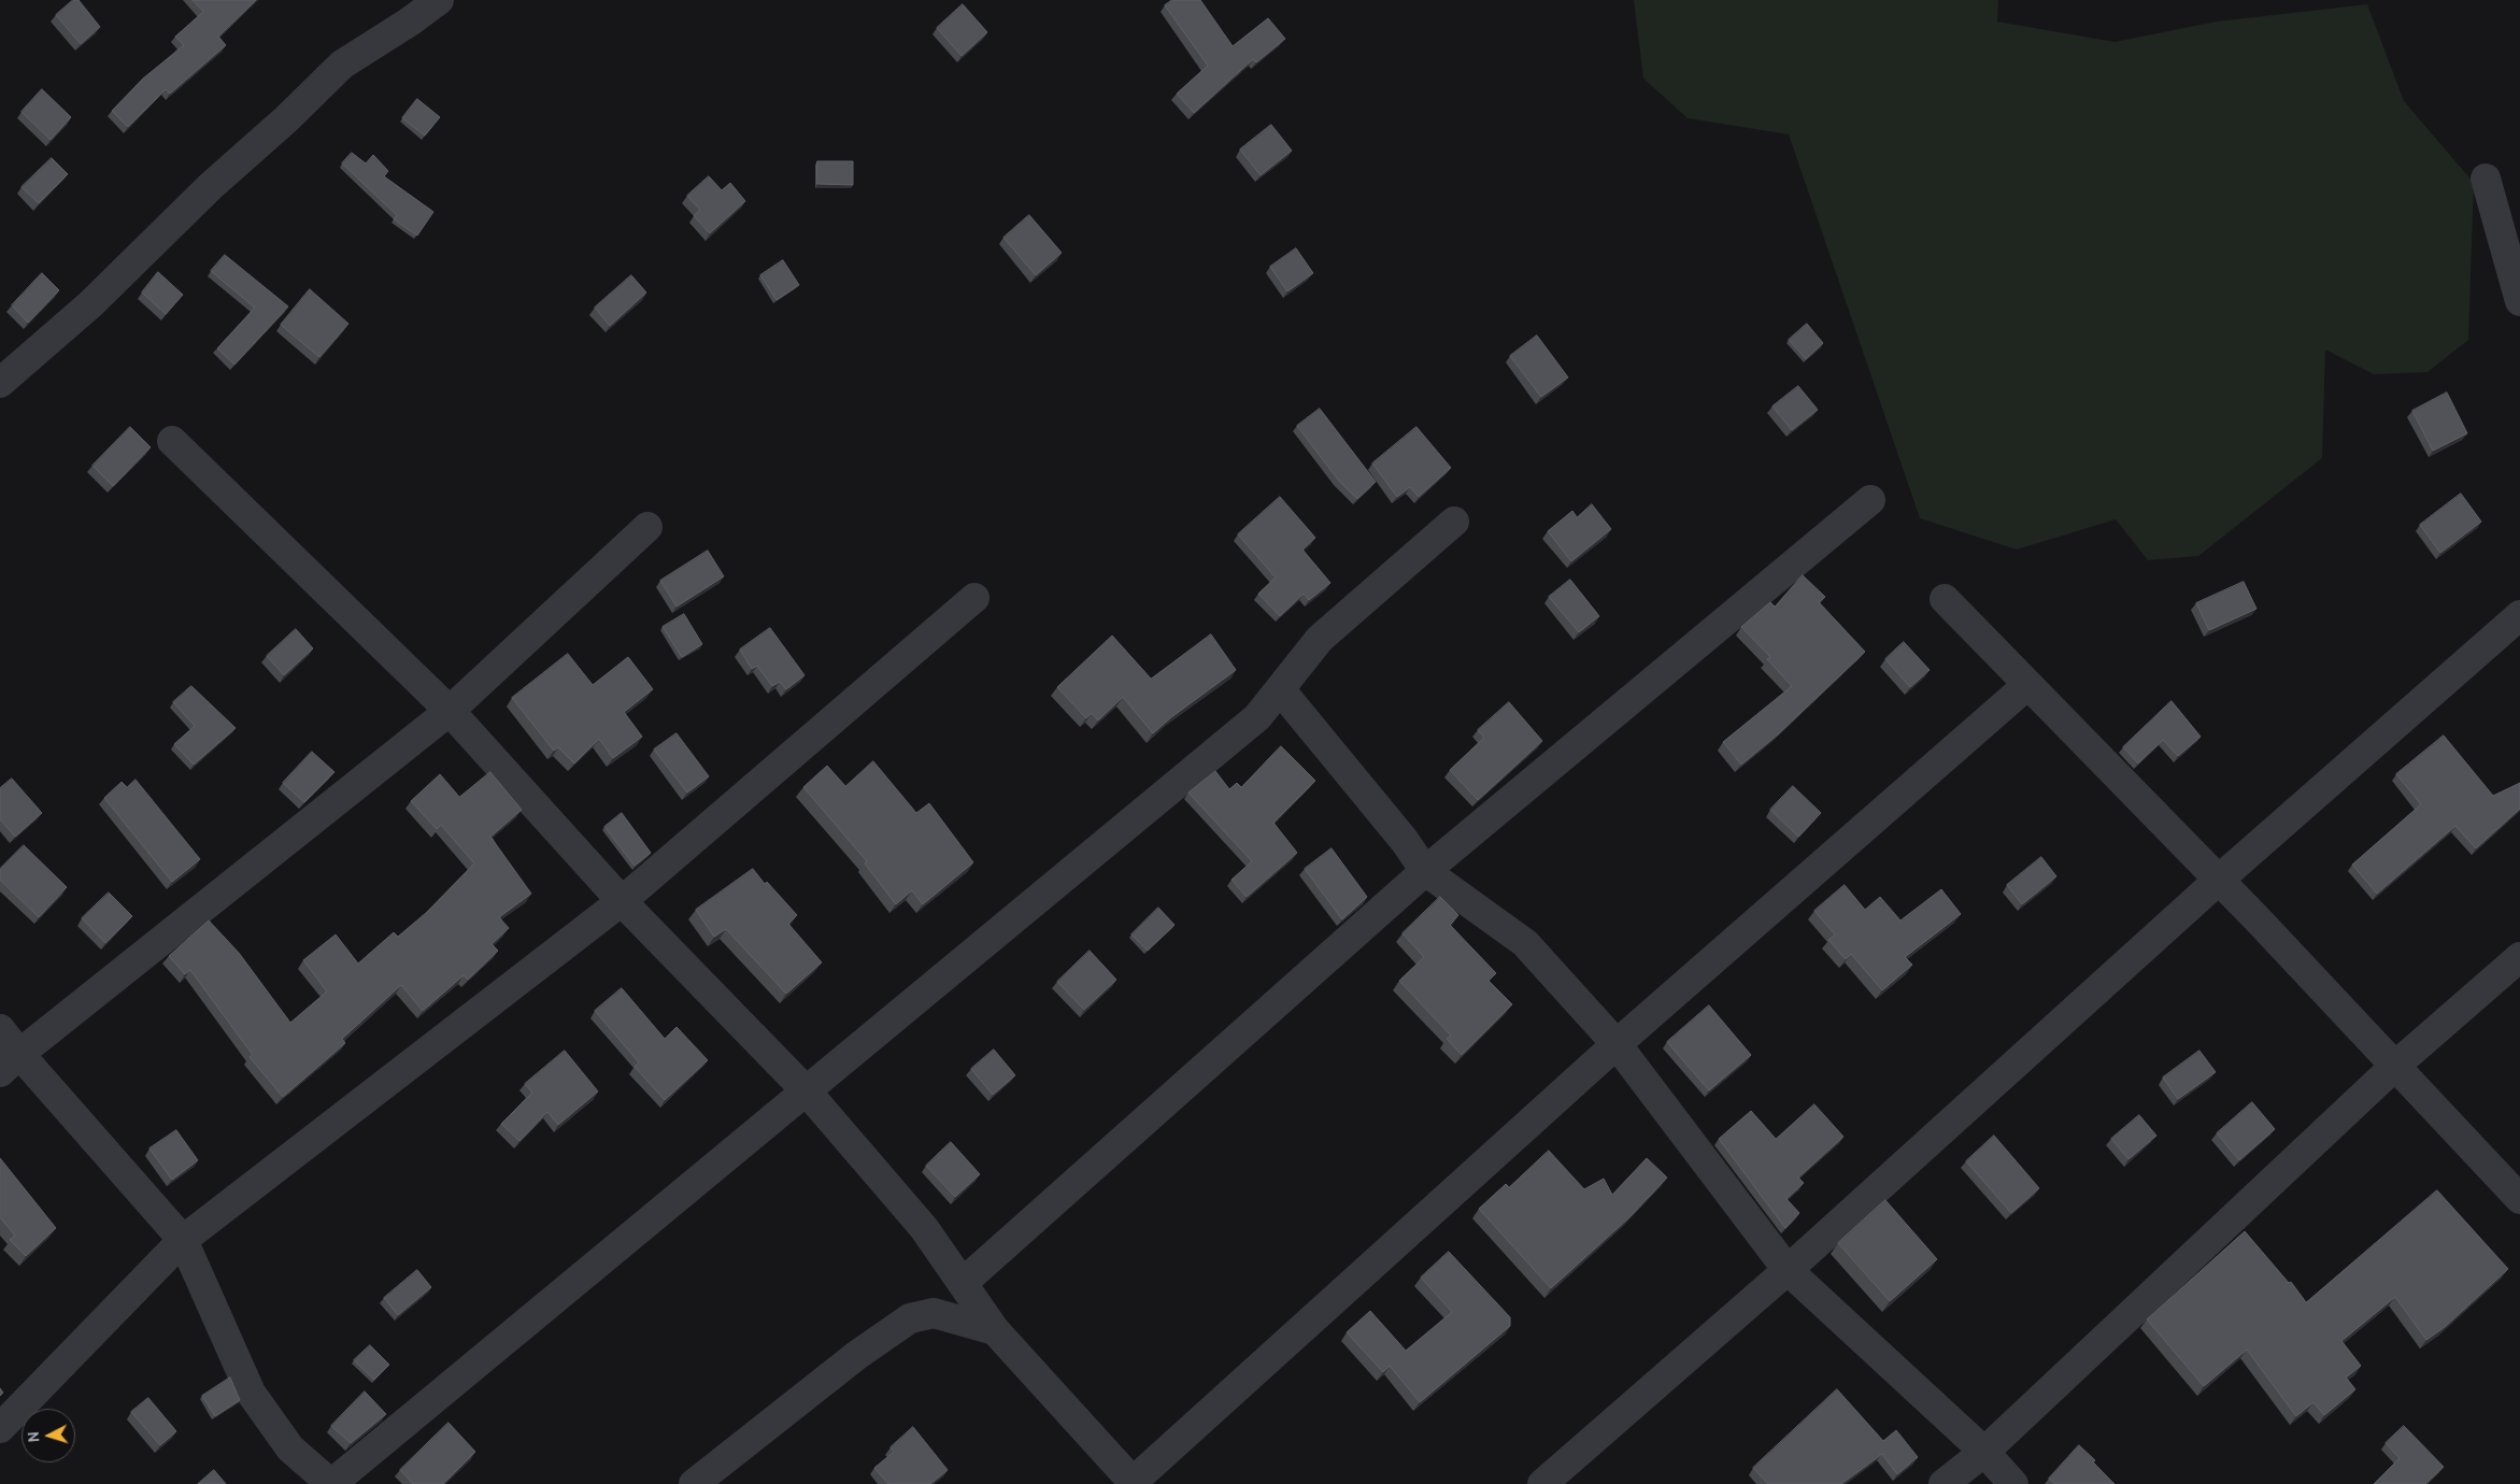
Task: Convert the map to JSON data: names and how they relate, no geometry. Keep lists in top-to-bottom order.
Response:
{
  "north": "left"
}
